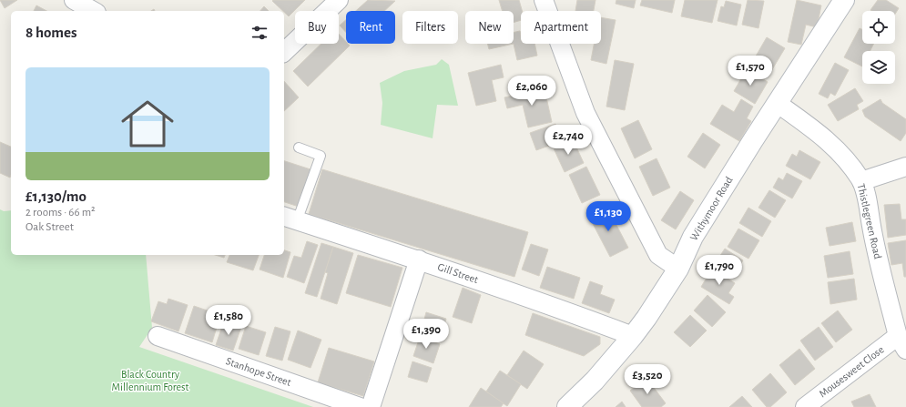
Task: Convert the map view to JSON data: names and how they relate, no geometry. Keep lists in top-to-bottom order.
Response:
{
  "streets": {
    "street": [
      "Withymoor Road",
      "Thistlegreen Road",
      "Gill Street",
      "Stanhope Street",
      "Mousesweet Close"
    ]
  },
  "crossings": [
    ["Withymoor Road", "Thistlegreen Road"],
    ["Withymoor Road", "Gill Street"],
    ["Thistlegreen Road", "Mousesweet Close"]
  ],
  "parks": ["Black Country Millennium Forest"],
  "page": {
    "chip": [
      "Buy",
      "Rent",
      "Filters",
      "New",
      "Apartment"
    ],
    "heading": "8 homes",
    "list": [
      {
        "name": "£1,130/mo",
        "note": "2 rooms · 66 m² · Oak Street"
      }
    ],
    "price": [
      "£1,570",
      "£2,060",
      "£2,740",
      "£1,130",
      "£1,790",
      "£1,580",
      "£1,390",
      "£3,520"
    ]
  }
}
